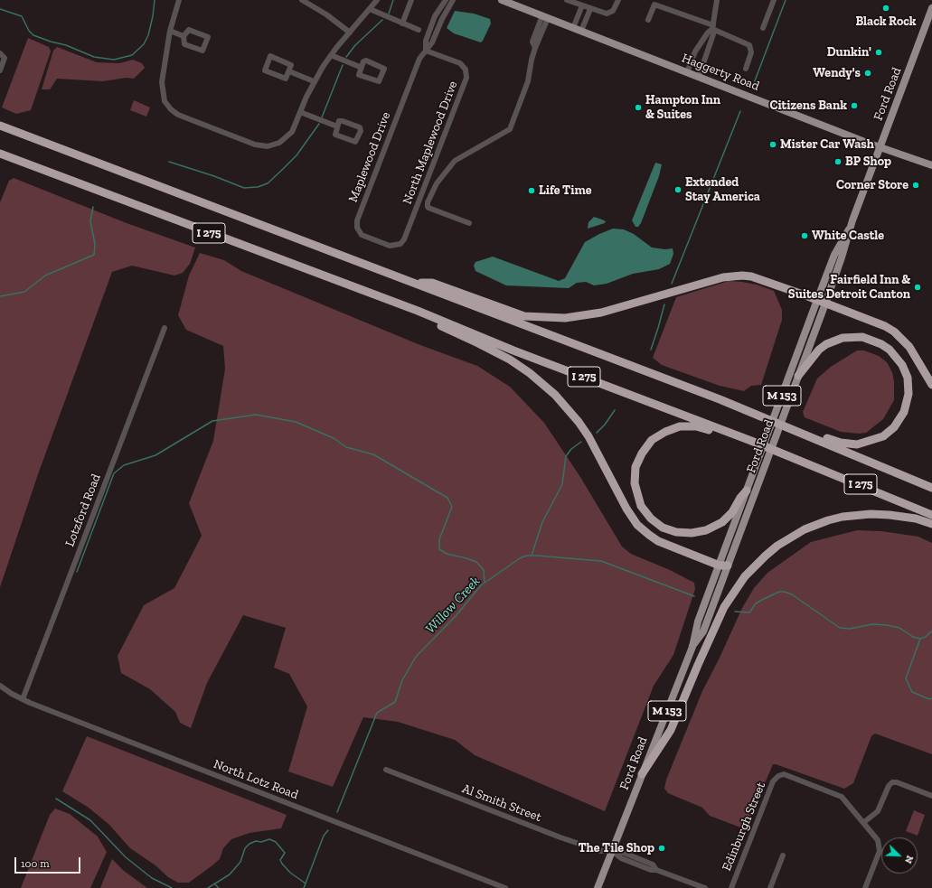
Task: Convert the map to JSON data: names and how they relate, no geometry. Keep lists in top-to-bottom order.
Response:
{
  "streets": {
    "highway": ["I 275"],
    "main road": ["Haggerty Road", "Ford Road", "M 153"],
    "street": [
      "North Maplewood Drive",
      "Maplewood Drive",
      "Lotzford Road",
      "North Lotz Road",
      "Al Smith Street",
      "Edinburgh Street"
    ]
  },
  "crossings": [
    ["Haggerty Road", "Ford Road"],
    ["Ford Road", "Al Smith Street"],
    ["North Maplewood Drive", "Maplewood Drive"],
    ["Lotzford Road", "North Lotz Road"]
  ],
  "water": ["Willow Creek"],
  "places": [
    "Black Rock",
    "Dunkin'",
    "Wendy's",
    "Citizens Bank",
    "Hampton Inn & Suites",
    "Mister Car Wash",
    "BP Shop",
    "Corner Store",
    "Extended Stay America",
    "Life Time",
    "White Castle",
    "Fairfield Inn & Suites Detroit Canton",
    "The Tile Shop"
  ],
  "scale_bar": "100 m",
  "north": "bottom right"
}
